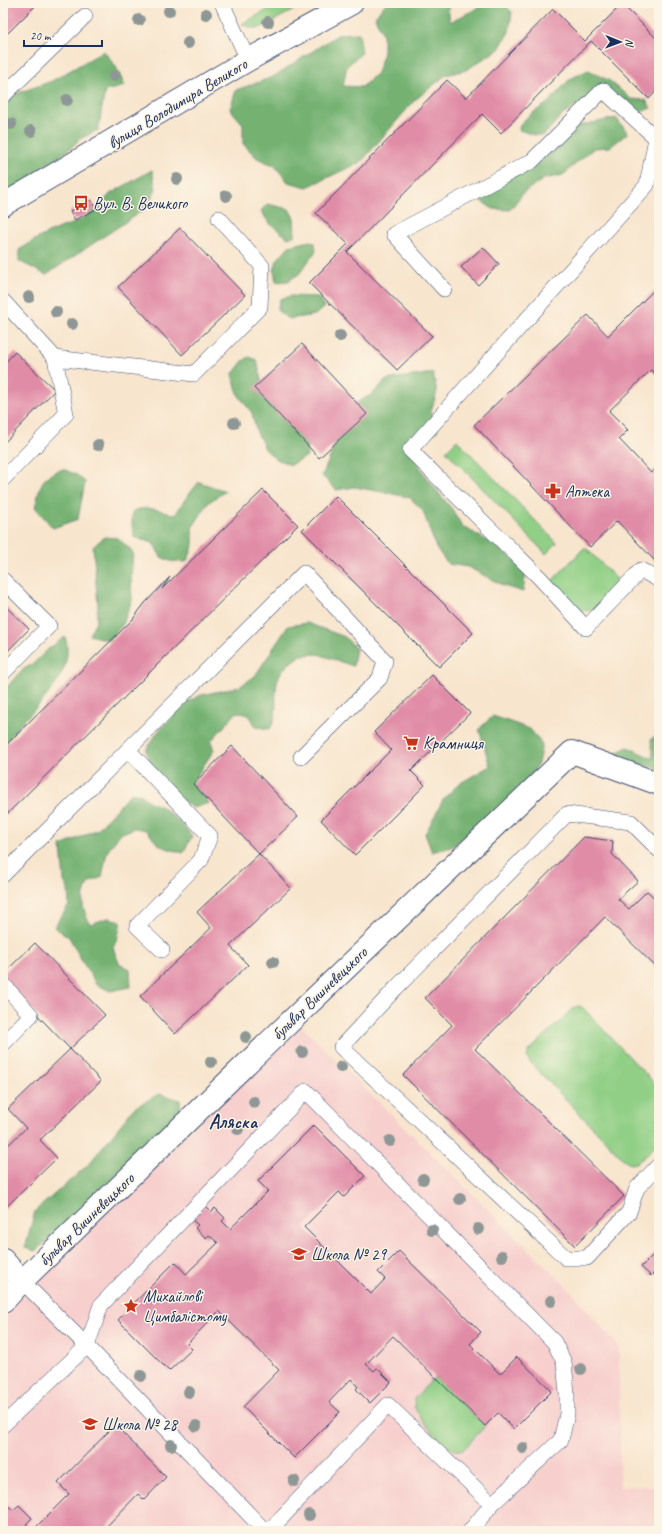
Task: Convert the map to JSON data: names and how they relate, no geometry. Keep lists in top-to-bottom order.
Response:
{
  "streets": {
    "street": ["вулиця Володимира Великого", "бульвар Вишневецького"]
  },
  "districts": ["Аляска"],
  "places": {
    "bus stop": ["Вул. В. Великого"],
    "pharmacy": ["Аптека"],
    "supermarket": ["Крамниця"],
    "school or university": ["Школа № 29", "Школа № 28"],
    "place": ["Михайлові Цимбалістому"]
  },
  "scale_bar": "20 m",
  "north": "right"
}
